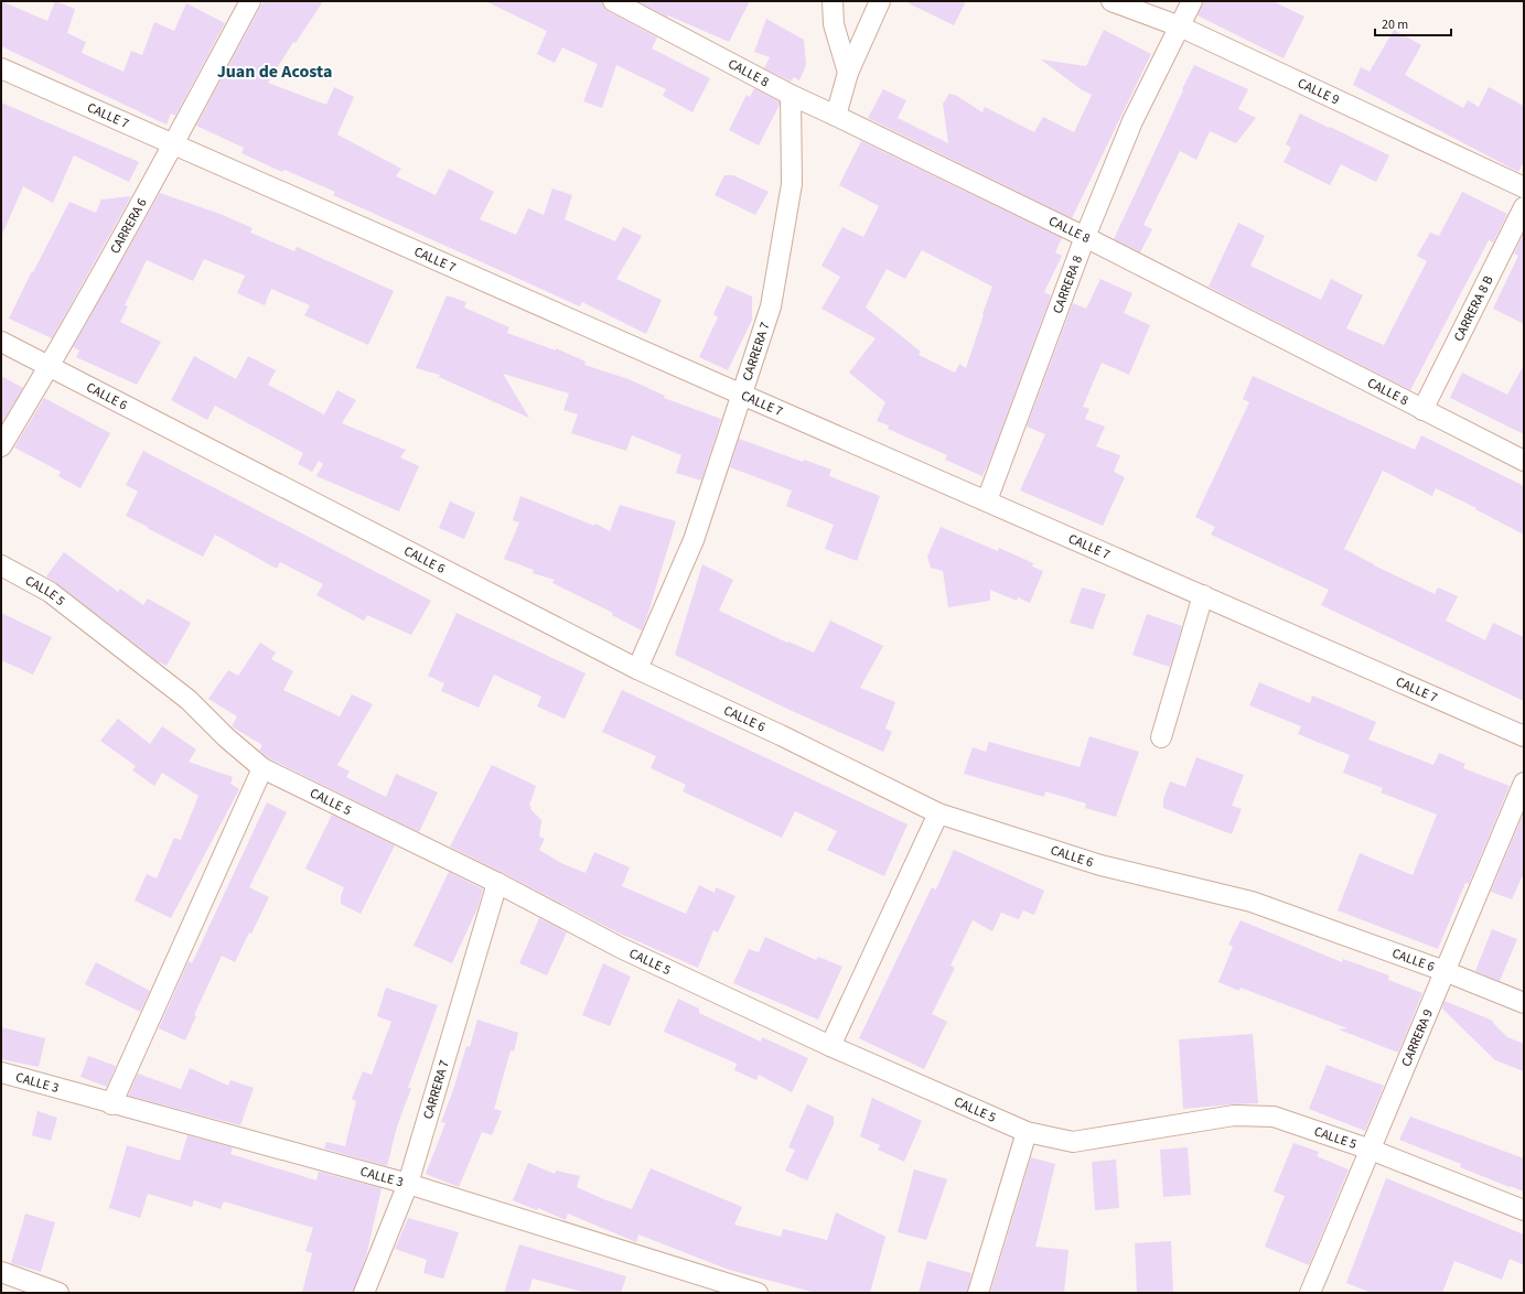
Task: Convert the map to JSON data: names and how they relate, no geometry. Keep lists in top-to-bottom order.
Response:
{
  "streets": {
    "street": [
      "CALLE 8",
      "CALLE 9",
      "CALLE 7",
      "CARRERA 6",
      "CARRERA 8",
      "CARRERA 8 B",
      "CARRERA 7",
      "CALLE 6",
      "CALLE 5",
      "CARRERA 9",
      "CALLE 3"
    ]
  },
  "crossings": [
    ["CALLE 8", "CARRERA 8"],
    ["CALLE 8", "CARRERA 8 B"],
    ["CALLE 8", "CARRERA 7"],
    ["CALLE 9", "CARRERA 8"],
    ["CALLE 7", "CARRERA 6"],
    ["CALLE 7", "CARRERA 8"],
    ["CALLE 7", "CARRERA 7"],
    ["CARRERA 6", "CALLE 6"],
    ["CARRERA 7", "CALLE 6"],
    ["CARRERA 7", "CALLE 5"],
    ["CARRERA 7", "CALLE 3"],
    ["CALLE 6", "CARRERA 9"],
    ["CALLE 5", "CARRERA 9"]
  ],
  "districts": ["Juan de Acosta"],
  "scale_bar": "20 m"
}
